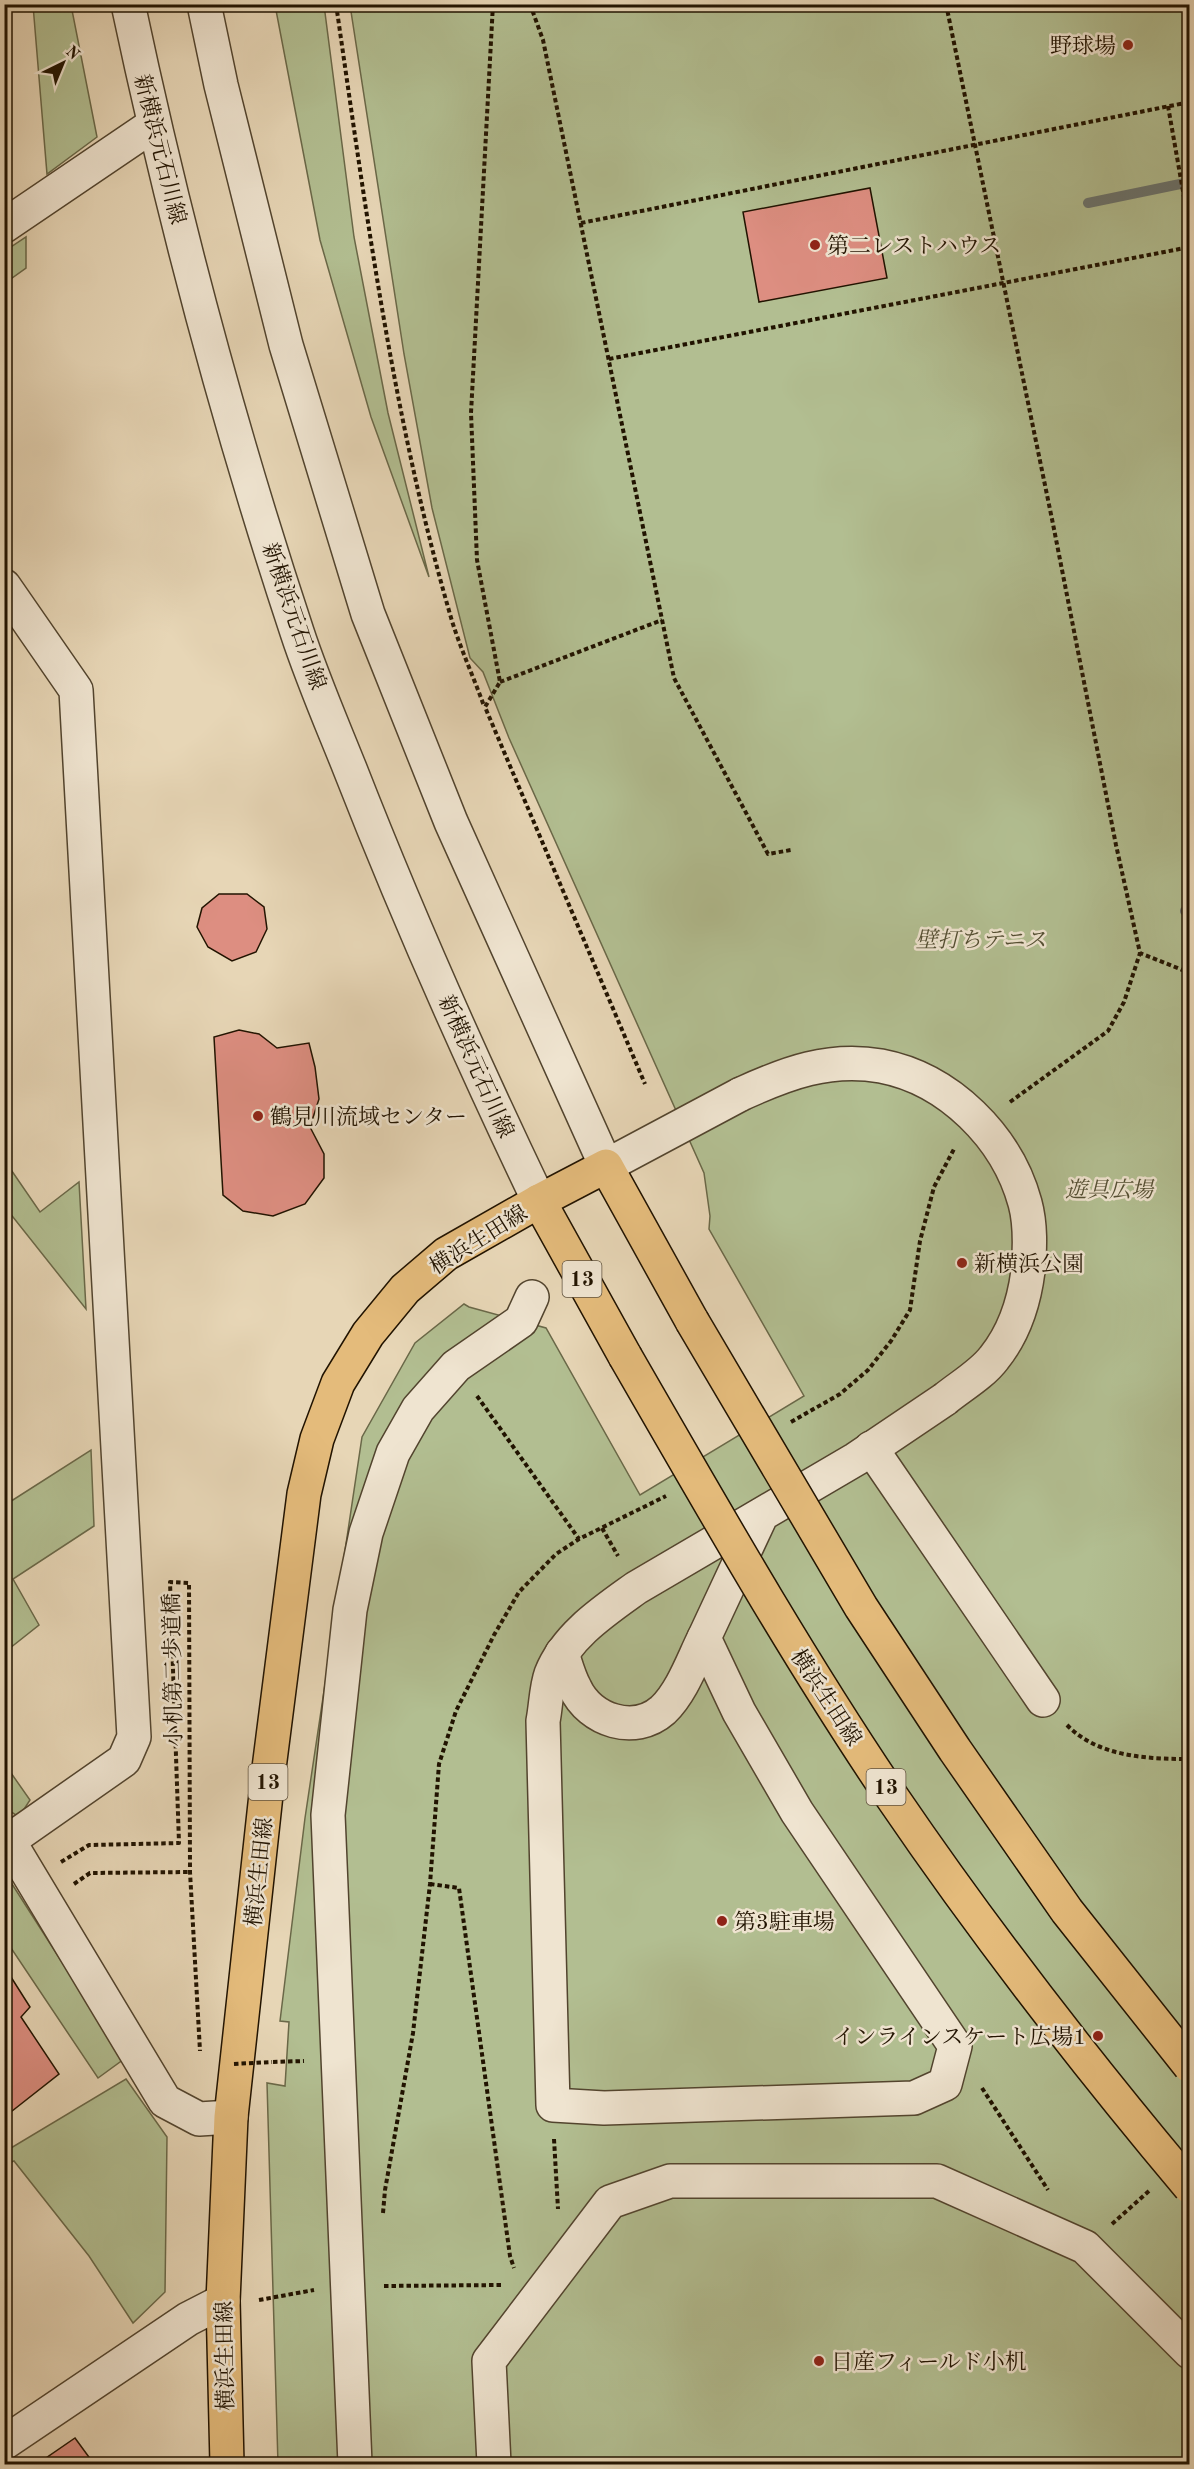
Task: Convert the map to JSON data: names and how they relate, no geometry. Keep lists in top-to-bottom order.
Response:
{
  "streets": {
    "main road": ["横浜生田線", "13"],
    "street": ["新横浜元石川線"],
    "path": ["小机第二歩道橋"]
  },
  "crossings": [
    ["新横浜元石川線", "横浜生田線"]
  ],
  "parks": ["壁打ちテニス", "遊具広場"],
  "places": [
    "野球場",
    "第二レストハウス",
    "鶴見川流域センター",
    "新横浜公園",
    "第3駐車場",
    "インラインスケート広場1",
    "日産フィールド小机"
  ],
  "north": "top right"
}
